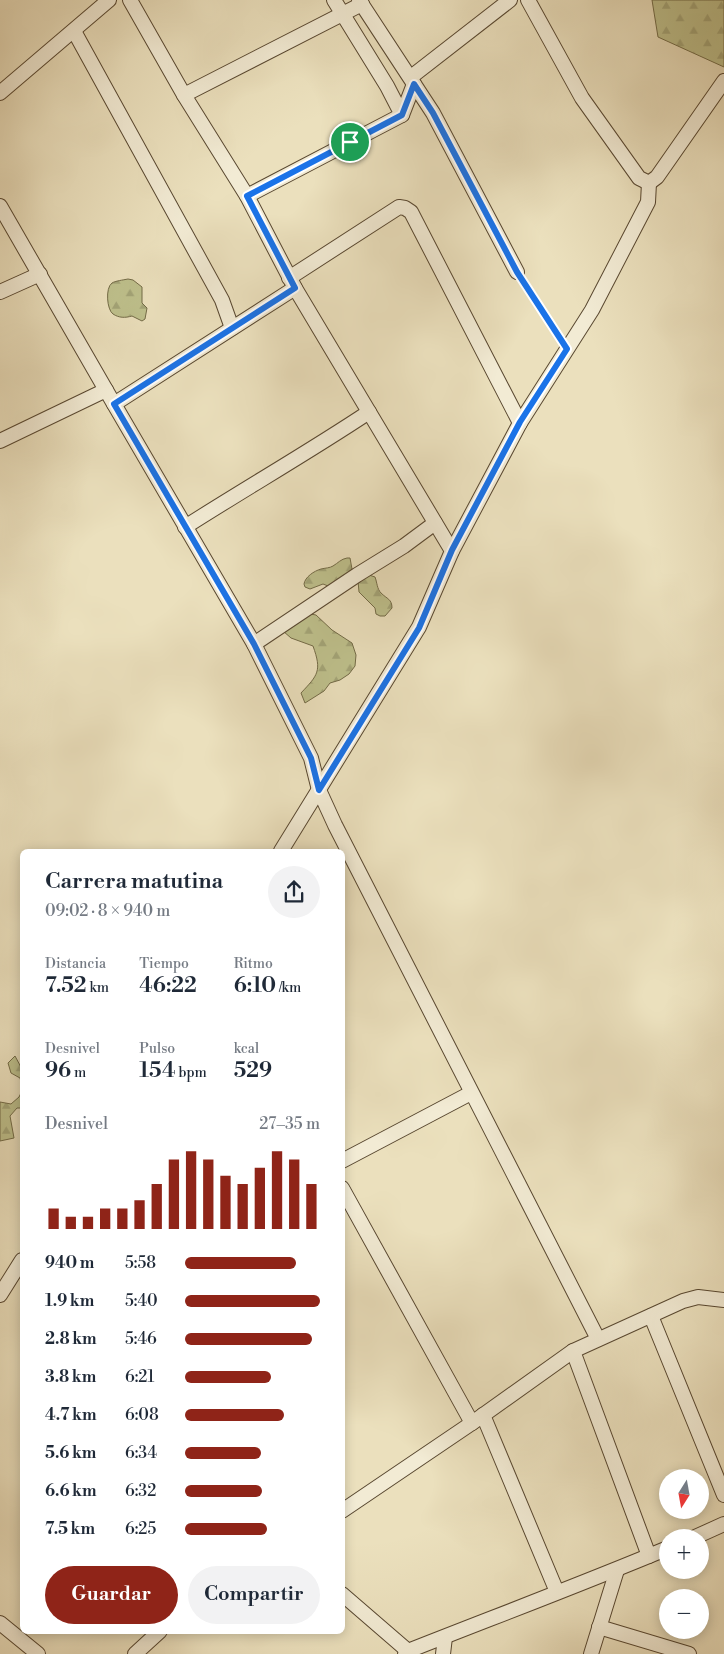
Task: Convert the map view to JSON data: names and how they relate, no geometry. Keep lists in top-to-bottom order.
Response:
{
  "north": "bottom",
  "page": {
    "heading": ["Carrera matutina", "09:02 · 8 × 940 m"],
    "stats": [
      ["Distancia", "7.52 km"],
      ["Tiempo", "46:22"],
      ["Ritmo", "6:10 /km"],
      ["Desnivel", "96 m"],
      ["Pulso", "154 bpm"],
      ["kcal", "529"]
    ],
    "chart": ["Desnivel", "27–35 m"],
    "list": [
      {
        "name": "940 m",
        "note": "5:58"
      },
      {
        "name": "1.9 km",
        "note": "5:40"
      },
      {
        "name": "2.8 km",
        "note": "5:46"
      },
      {
        "name": "3.8 km",
        "note": "6:21"
      },
      {
        "name": "4.7 km",
        "note": "6:08"
      },
      {
        "name": "5.6 km",
        "note": "6:34"
      },
      {
        "name": "6.6 km",
        "note": "6:32"
      },
      {
        "name": "7.5 km",
        "note": "6:25"
      }
    ],
    "map_buttons": ["+", "−"],
    "buttons": ["Guardar", "Compartir"]
  }
}
